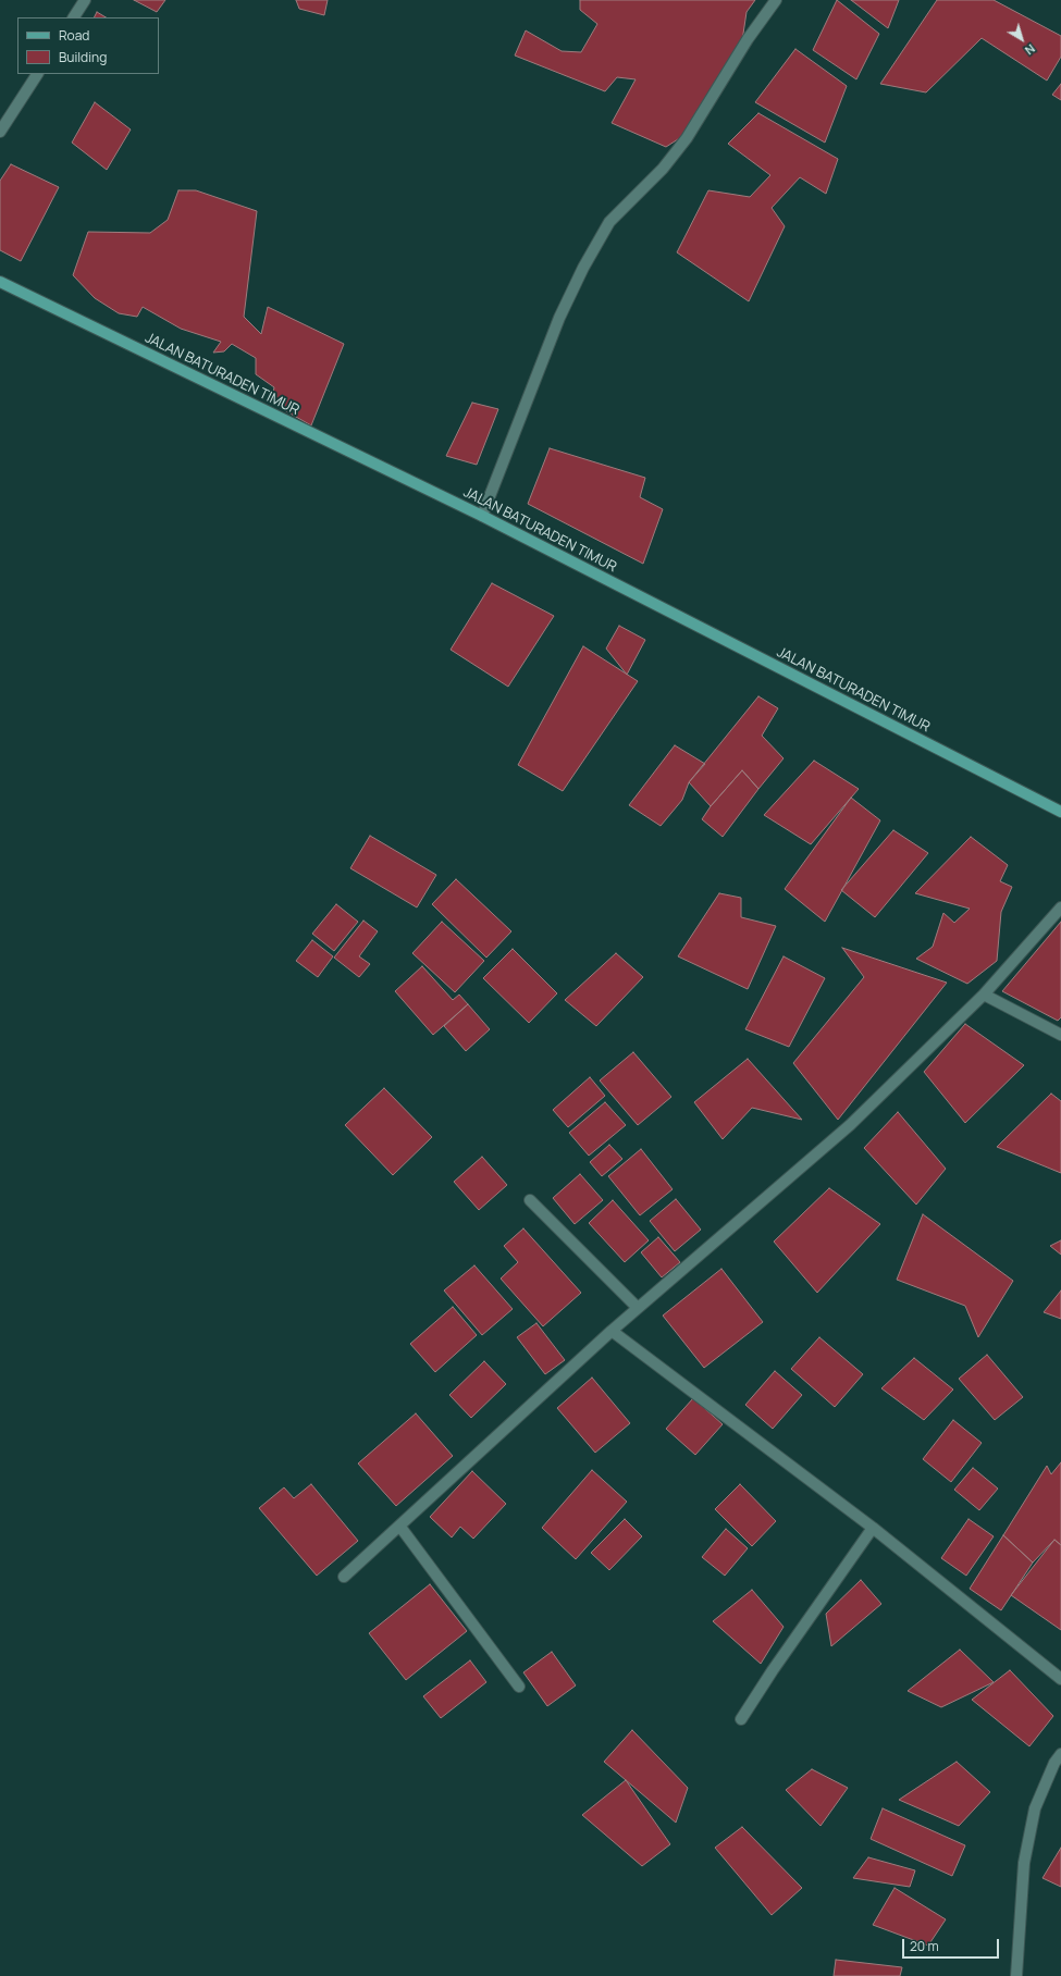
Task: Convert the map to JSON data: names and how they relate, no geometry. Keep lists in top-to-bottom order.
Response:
{
  "streets": {
    "main road": ["JALAN BATURADEN TIMUR"]
  },
  "legend": ["Road", "Building"],
  "scale_bar": "20 m",
  "north": "bottom right"
}
